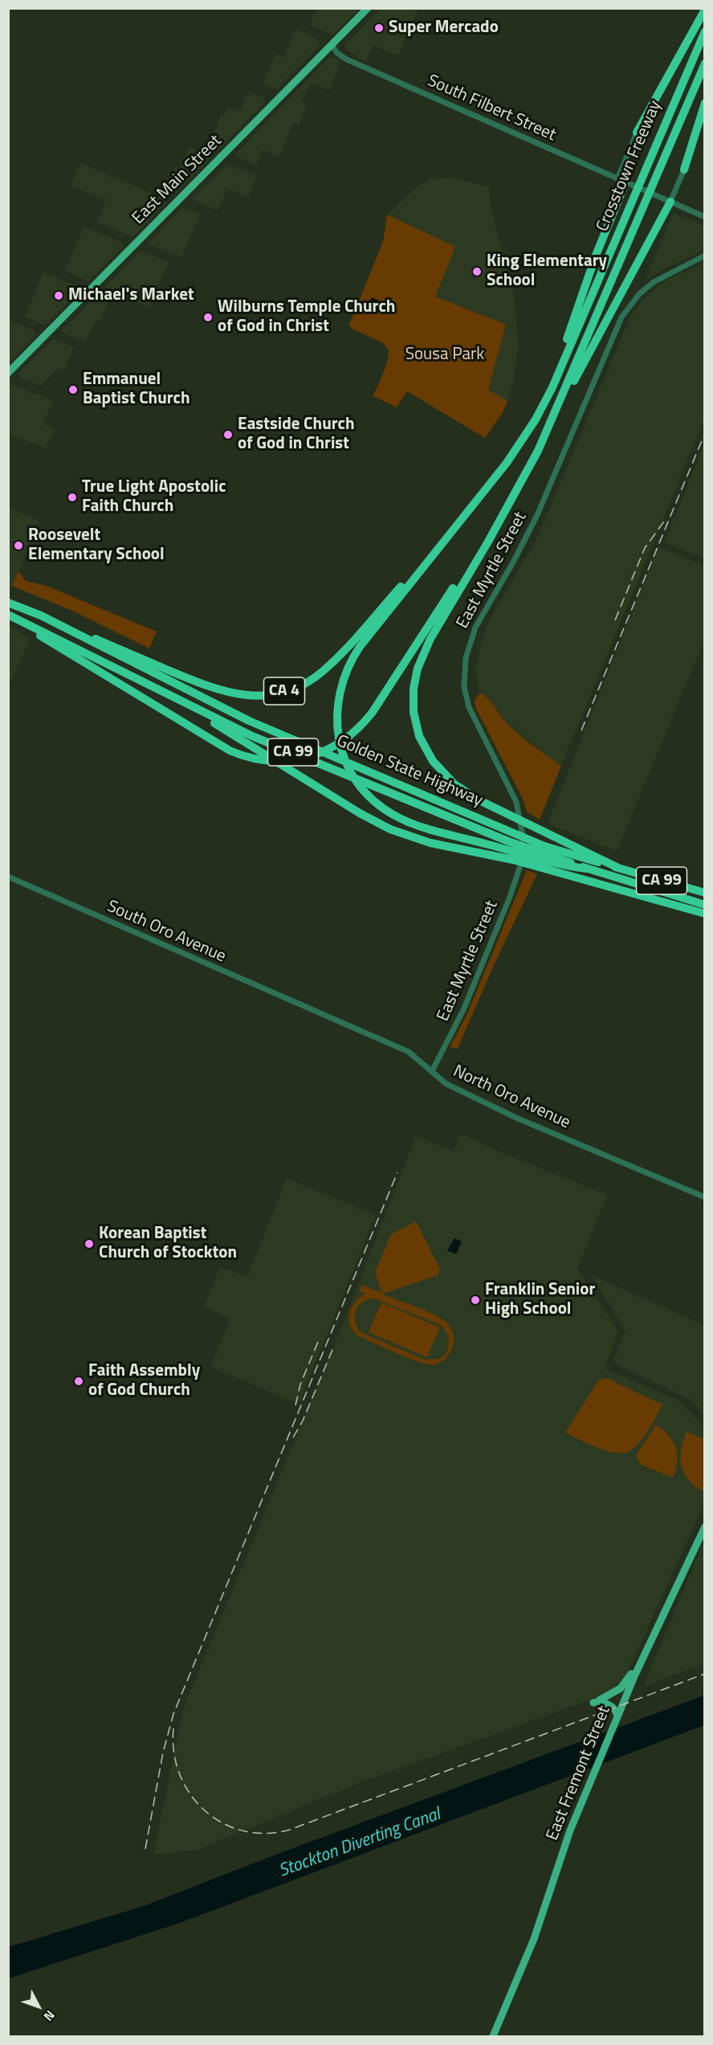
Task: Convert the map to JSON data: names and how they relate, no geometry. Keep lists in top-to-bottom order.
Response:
{
  "streets": {
    "highway": [
      "Crosstown Freeway",
      "CA 4",
      "CA 99",
      "Golden State Highway"
    ],
    "main road": ["East Main Street", "East Fremont Street"],
    "street": [
      "South Filbert Street",
      "East Myrtle Street",
      "South Oro Avenue",
      "North Oro Avenue"
    ]
  },
  "crossings": [
    ["South Filbert Street", "East Main Street"],
    ["Crosstown Freeway", "CA 4"],
    ["East Myrtle Street", "North Oro Avenue"],
    ["CA 4", "Golden State Highway"],
    ["South Oro Avenue", "North Oro Avenue"]
  ],
  "water": ["Stockton Diverting Canal"],
  "parks": ["Sousa Park"],
  "places": [
    "Super Mercado",
    "King Elementary School",
    "Michael's Market",
    "Wilburns Temple Church of God in Christ",
    "Emmanuel Baptist Church",
    "Eastside Church of God in Christ",
    "True Light Apostolic Faith Church",
    "Roosevelt Elementary School",
    "Korean Baptist Church of Stockton",
    "Franklin Senior High School",
    "Faith Assembly of God Church"
  ],
  "north": "bottom right"
}
